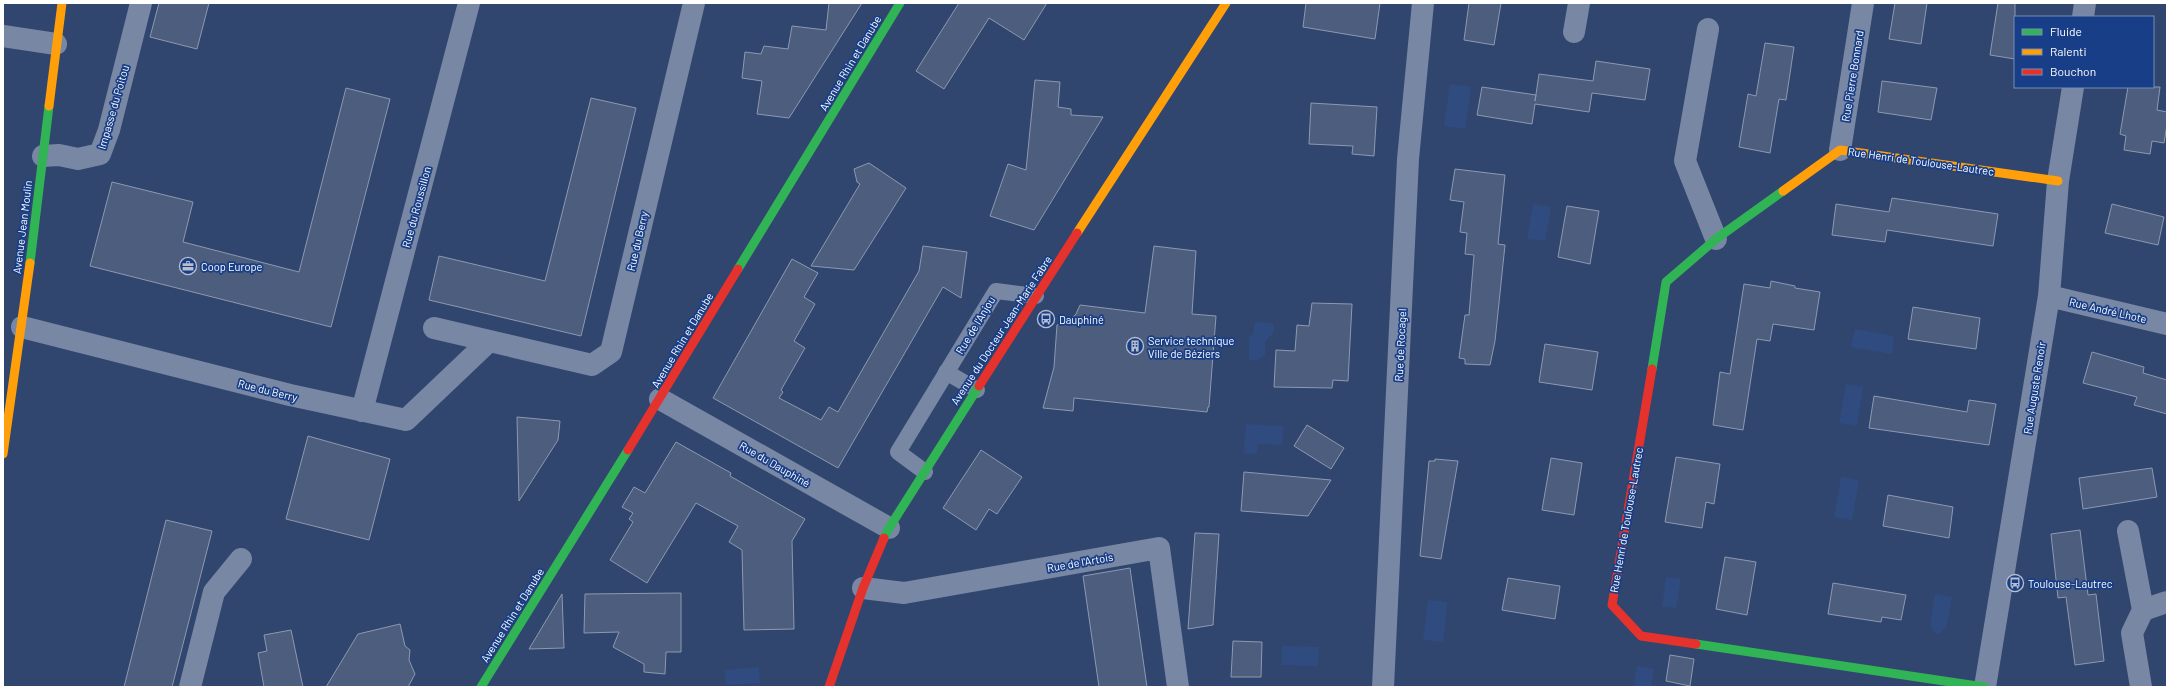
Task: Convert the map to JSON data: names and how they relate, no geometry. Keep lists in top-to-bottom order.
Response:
{
  "streets": {
    "street": [
      "Avenue Rhin et Danube",
      "Rue Pierre Bonnard",
      "Impasse du Poitou",
      "Rue Henri de Toulouse-Lautrec",
      "Rue du Roussillon",
      "Avenue Jean Moulin",
      "Rue du Berry",
      "Rue André Lhote",
      "Avenue du Docteur Jean-Marie Fabre",
      "Rue de Rocagel",
      "Rue Auguste Renoir",
      "Rue du Dauphiné",
      "Rue de l'Artois"
    ],
    "lane": ["Rue de l'Anjou"]
  },
  "crossings": [
    ["Avenue Rhin et Danube", "Rue du Dauphiné"],
    ["Rue Pierre Bonnard", "Rue Henri de Toulouse-Lautrec"],
    ["Impasse du Poitou", "Avenue Jean Moulin"],
    ["Rue Henri de Toulouse-Lautrec", "Rue Auguste Renoir"],
    ["Rue du Roussillon", "Rue du Berry"],
    ["Avenue Jean Moulin", "Rue du Berry"],
    ["Rue André Lhote", "Rue Auguste Renoir"],
    ["Rue de l'Anjou", "Avenue du Docteur Jean-Marie Fabre"],
    ["Avenue du Docteur Jean-Marie Fabre", "Rue du Dauphiné"],
    ["Avenue du Docteur Jean-Marie Fabre", "Rue de l'Artois"]
  ],
  "places": {
    "office": ["Coop Europe"],
    "bus stop": ["Dauphiné", "Toulouse-Lautrec"],
    "building": ["Service technique Ville de Béziers"]
  },
  "legend": ["Fluide", "Ralenti", "Bouchon"]
}
